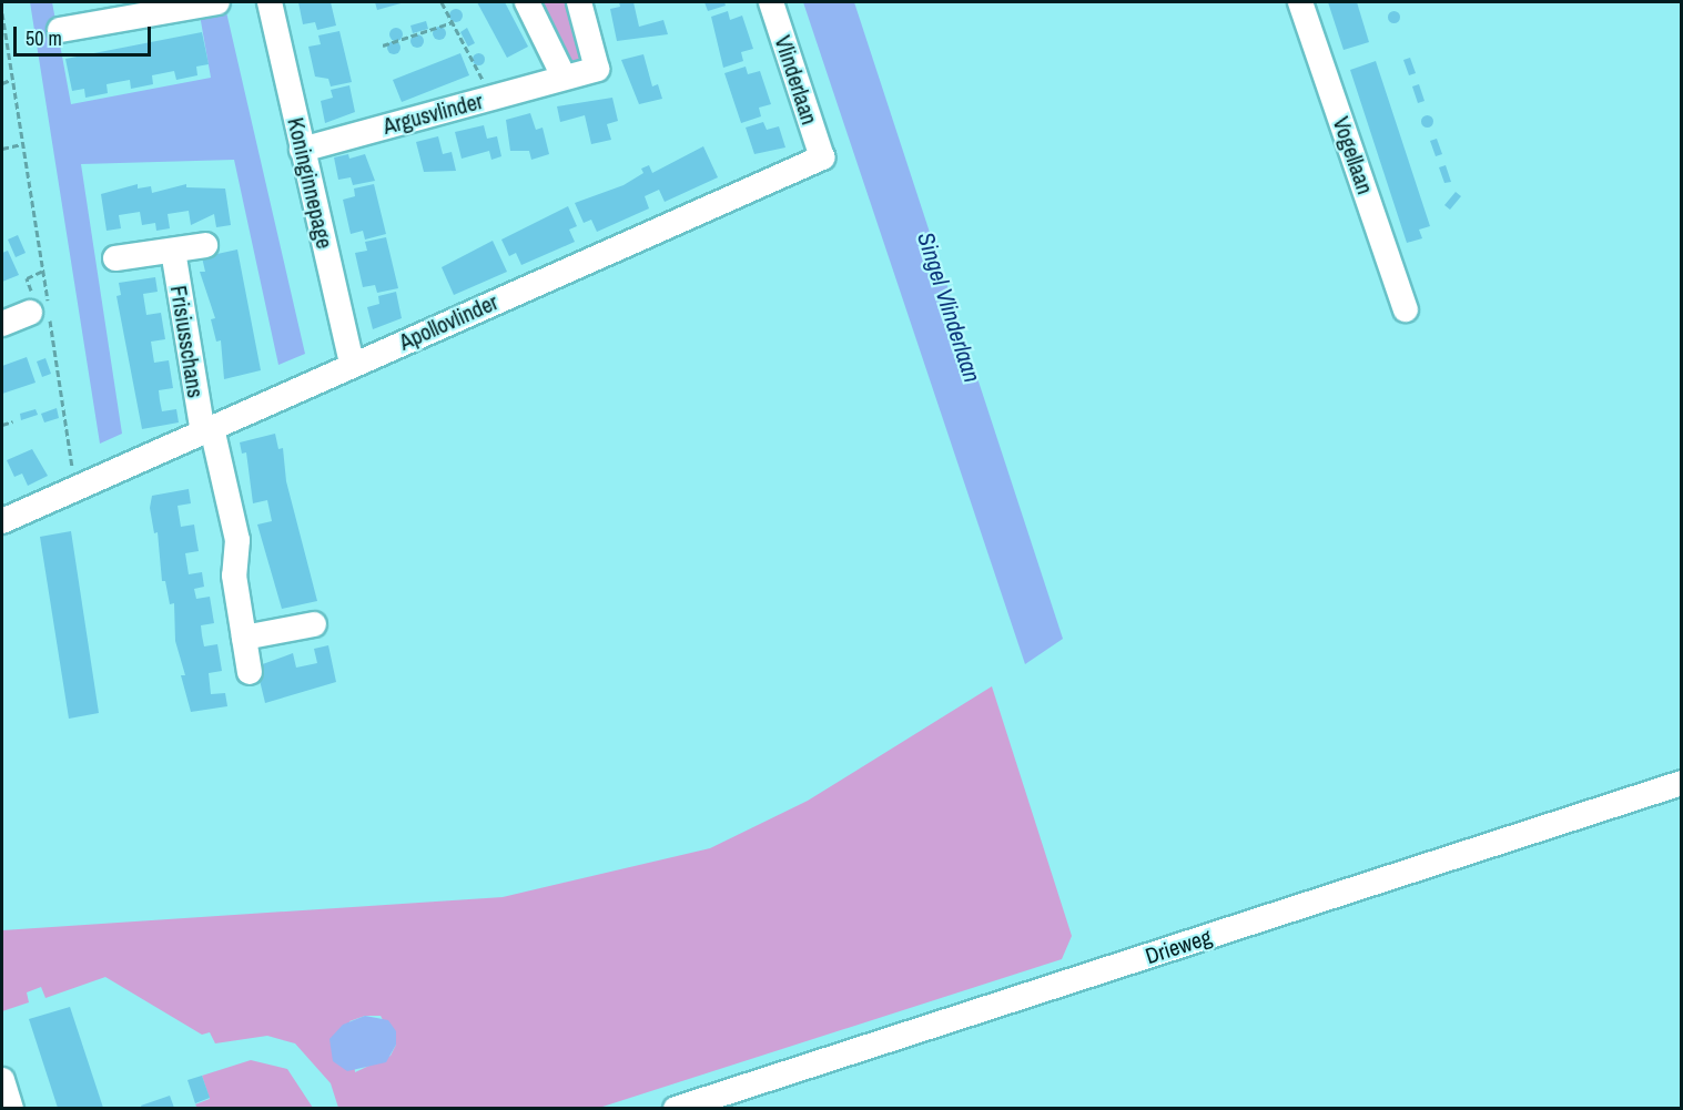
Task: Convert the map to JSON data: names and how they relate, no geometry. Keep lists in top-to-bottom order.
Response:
{
  "streets": {
    "street": [
      "Vlinderlaan",
      "Argusvlinder",
      "Vogellaan",
      "Koninginnepage",
      "Apollovlinder",
      "Frisiusschans",
      "Drieweg"
    ]
  },
  "crossings": [
    ["Vlinderlaan", "Apollovlinder"],
    ["Argusvlinder", "Koninginnepage"],
    ["Koninginnepage", "Apollovlinder"],
    ["Apollovlinder", "Frisiusschans"]
  ],
  "water": ["Singel Vlinderlaan"],
  "scale_bar": "50 m"
}
